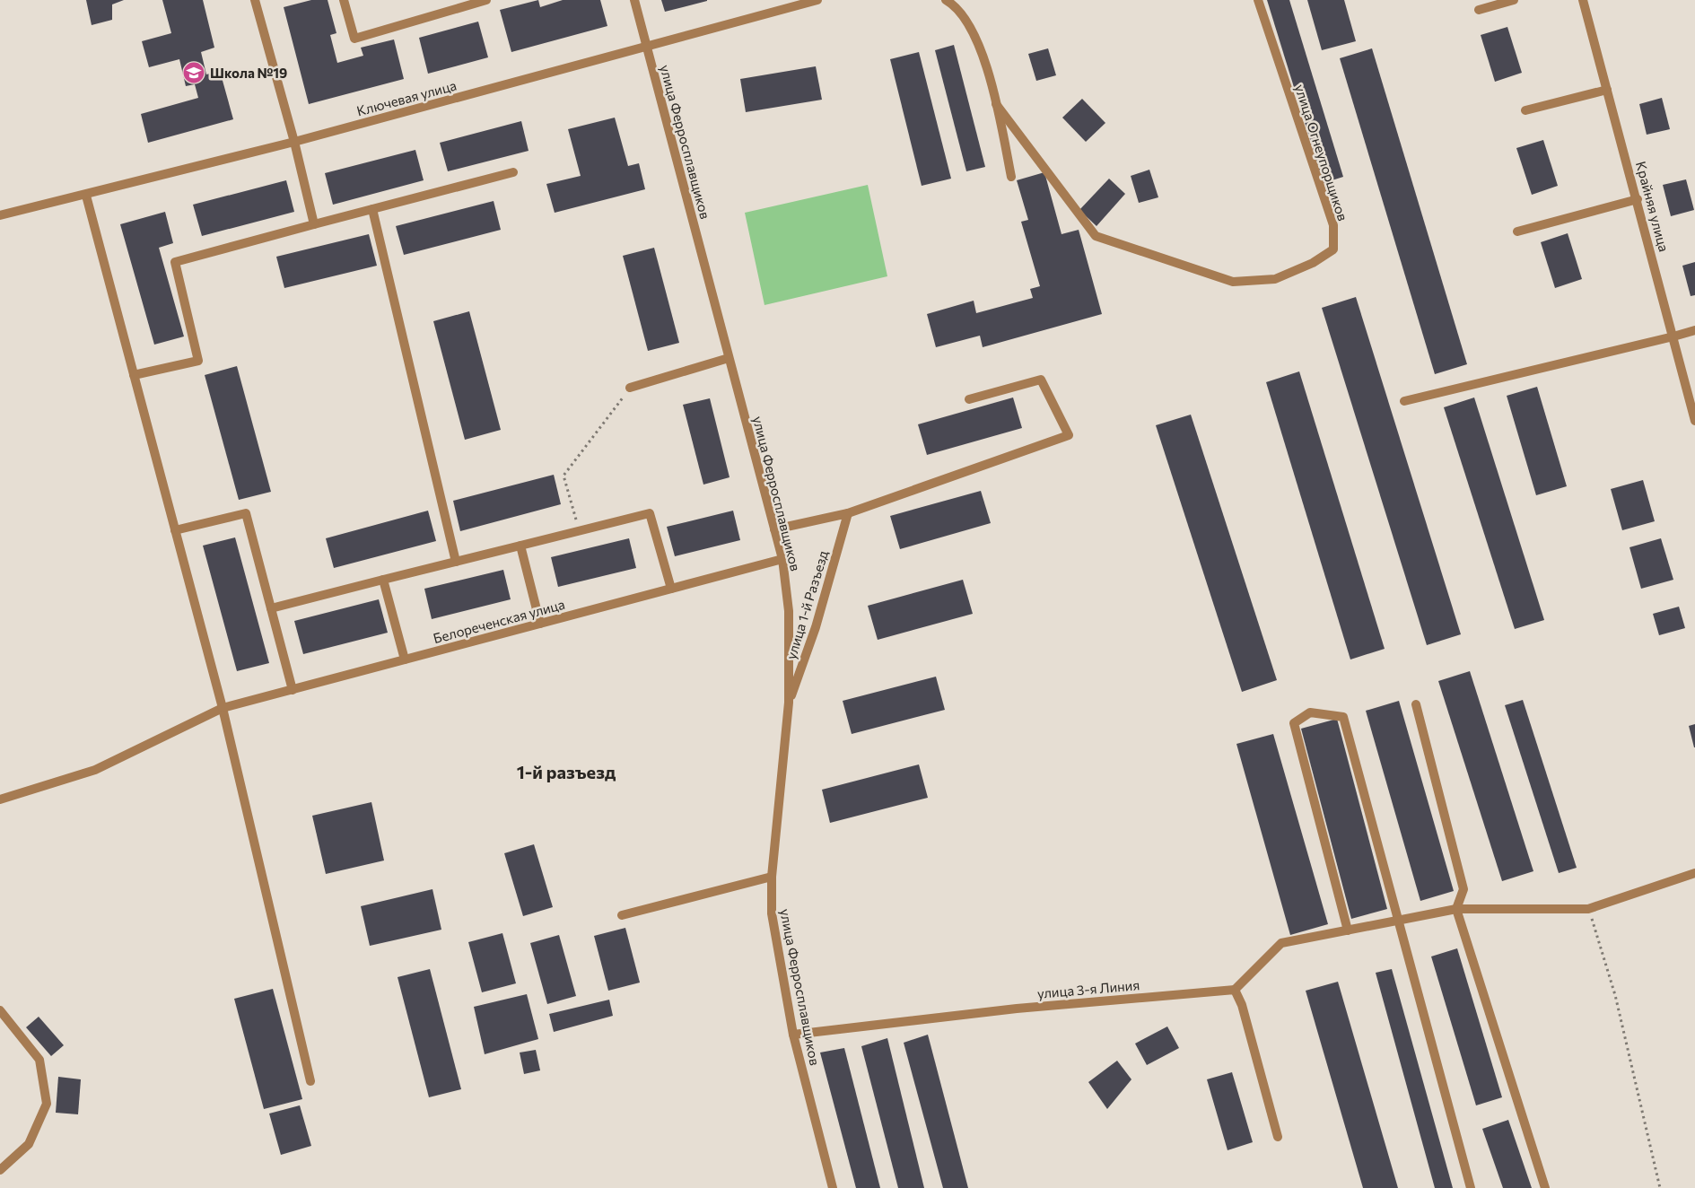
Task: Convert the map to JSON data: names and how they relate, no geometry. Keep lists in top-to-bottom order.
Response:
{
  "streets": {
    "street": [
      "Ключевая улица",
      "улица Ферросплавщиков",
      "улица Огнеупорщиков",
      "Крайняя улица",
      "улица 1-й Разъезд",
      "Белореченская улица",
      "улица 3-я Линия"
    ]
  },
  "crossings": [
    ["Ключевая улица", "улица Ферросплавщиков"],
    ["улица Ферросплавщиков", "улица 1-й Разъезд"],
    ["улица Ферросплавщиков", "Белореченская улица"],
    ["улица Ферросплавщиков", "улица 3-я Линия"]
  ],
  "districts": ["1-й разъезд"],
  "places": {
    "school or university": ["Школа №19"]
  }
}
